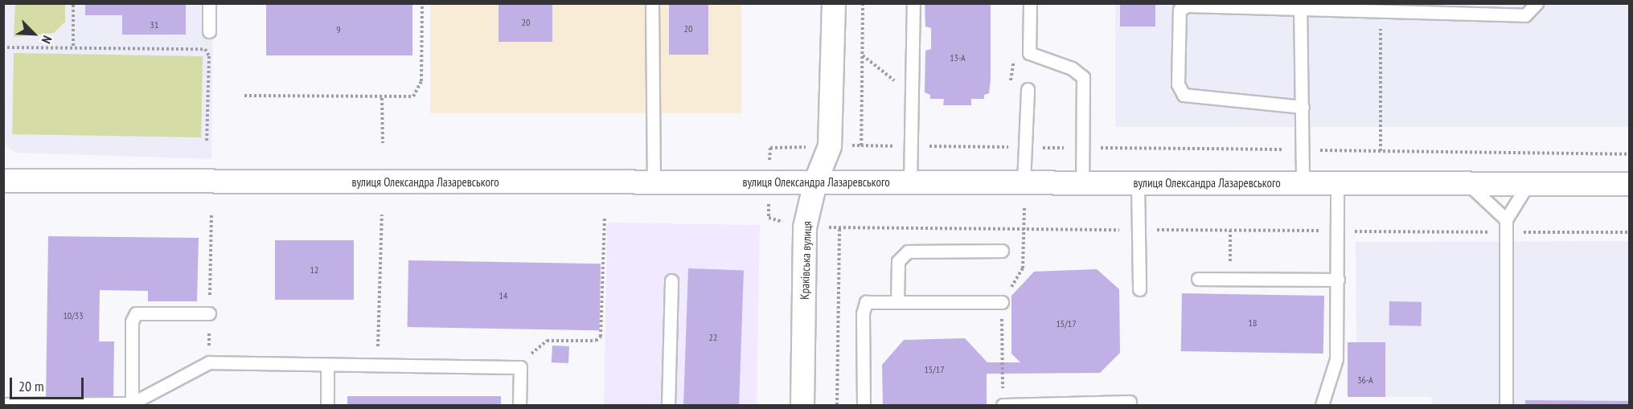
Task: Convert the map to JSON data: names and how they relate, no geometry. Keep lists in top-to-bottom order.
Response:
{
  "streets": {
    "street": ["вулиця Олександра Лазаревського", "Краківська вулиця"]
  },
  "crossings": [
    ["вулиця Олександра Лазаревського", "Краківська вулиця"]
  ],
  "house_numbers": [
    "20",
    "31",
    "20",
    "9",
    "13-А",
    "12",
    "14",
    "10/33",
    "18",
    "15/17",
    "22",
    "15/17",
    "36-А"
  ],
  "scale_bar": "20 m",
  "north": "bottom right"
}
